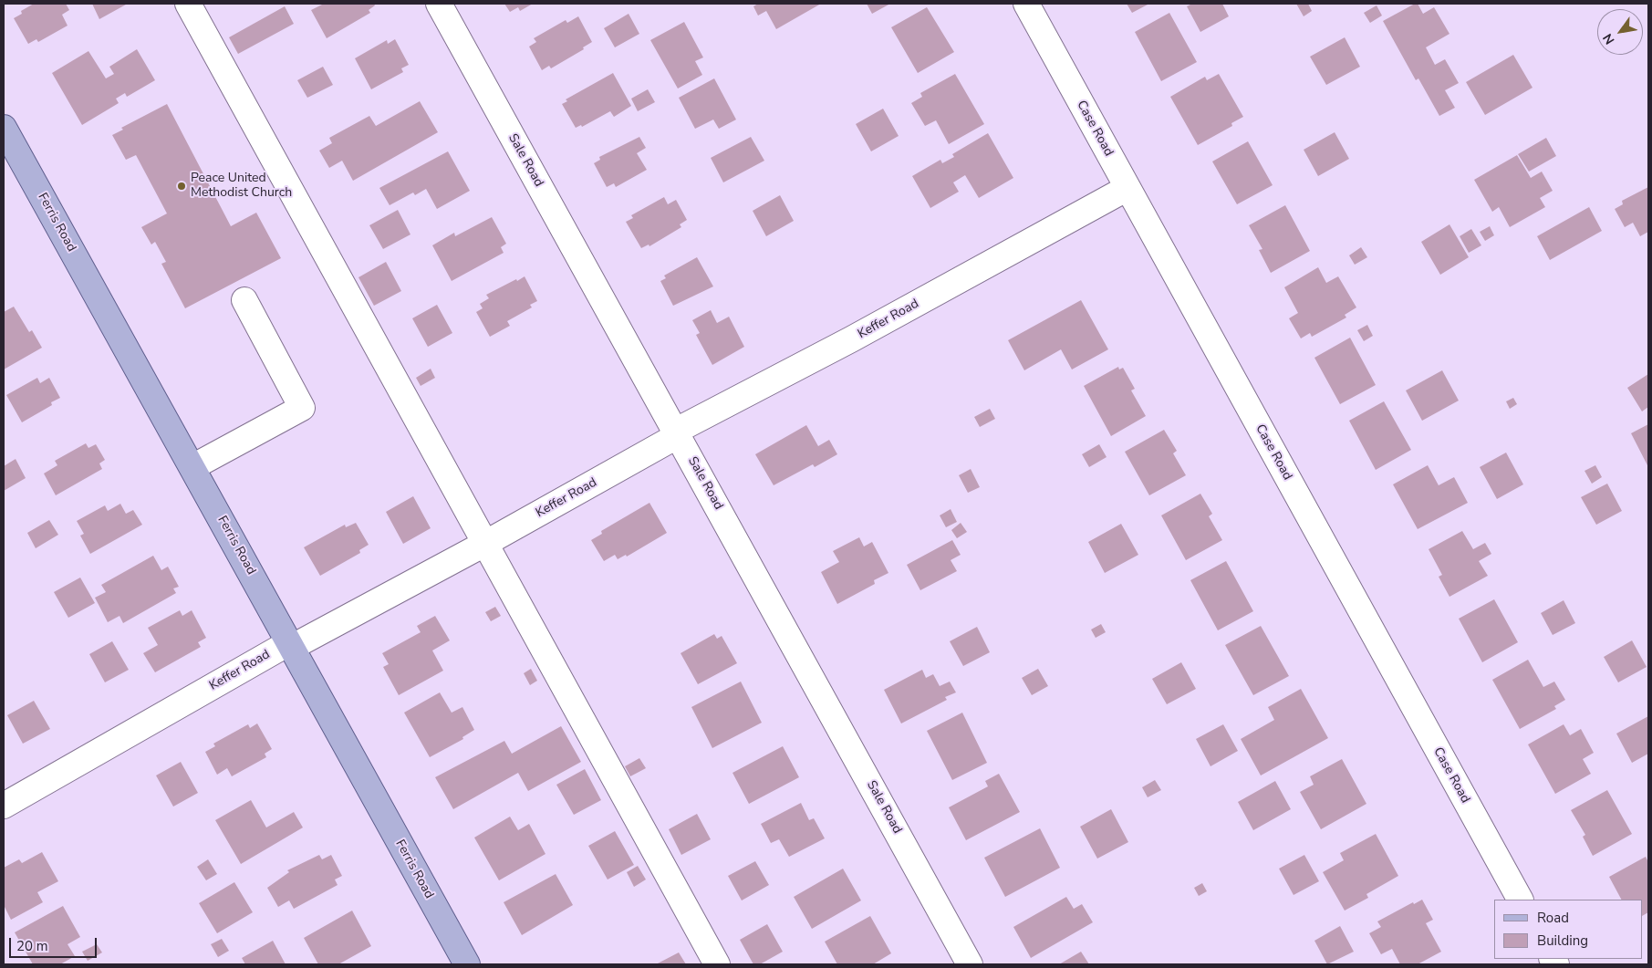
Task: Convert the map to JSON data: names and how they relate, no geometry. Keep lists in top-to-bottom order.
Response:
{
  "streets": {
    "main road": ["Ferris Road"],
    "street": ["Case Road", "Sale Road", "Keffer Road"]
  },
  "crossings": [
    ["Case Road", "Keffer Road"],
    ["Sale Road", "Keffer Road"],
    ["Ferris Road", "Keffer Road"]
  ],
  "places": ["Peace United Methodist Church"],
  "legend": ["Road", "Building"],
  "scale_bar": "20 m",
  "north": "bottom left"
}
